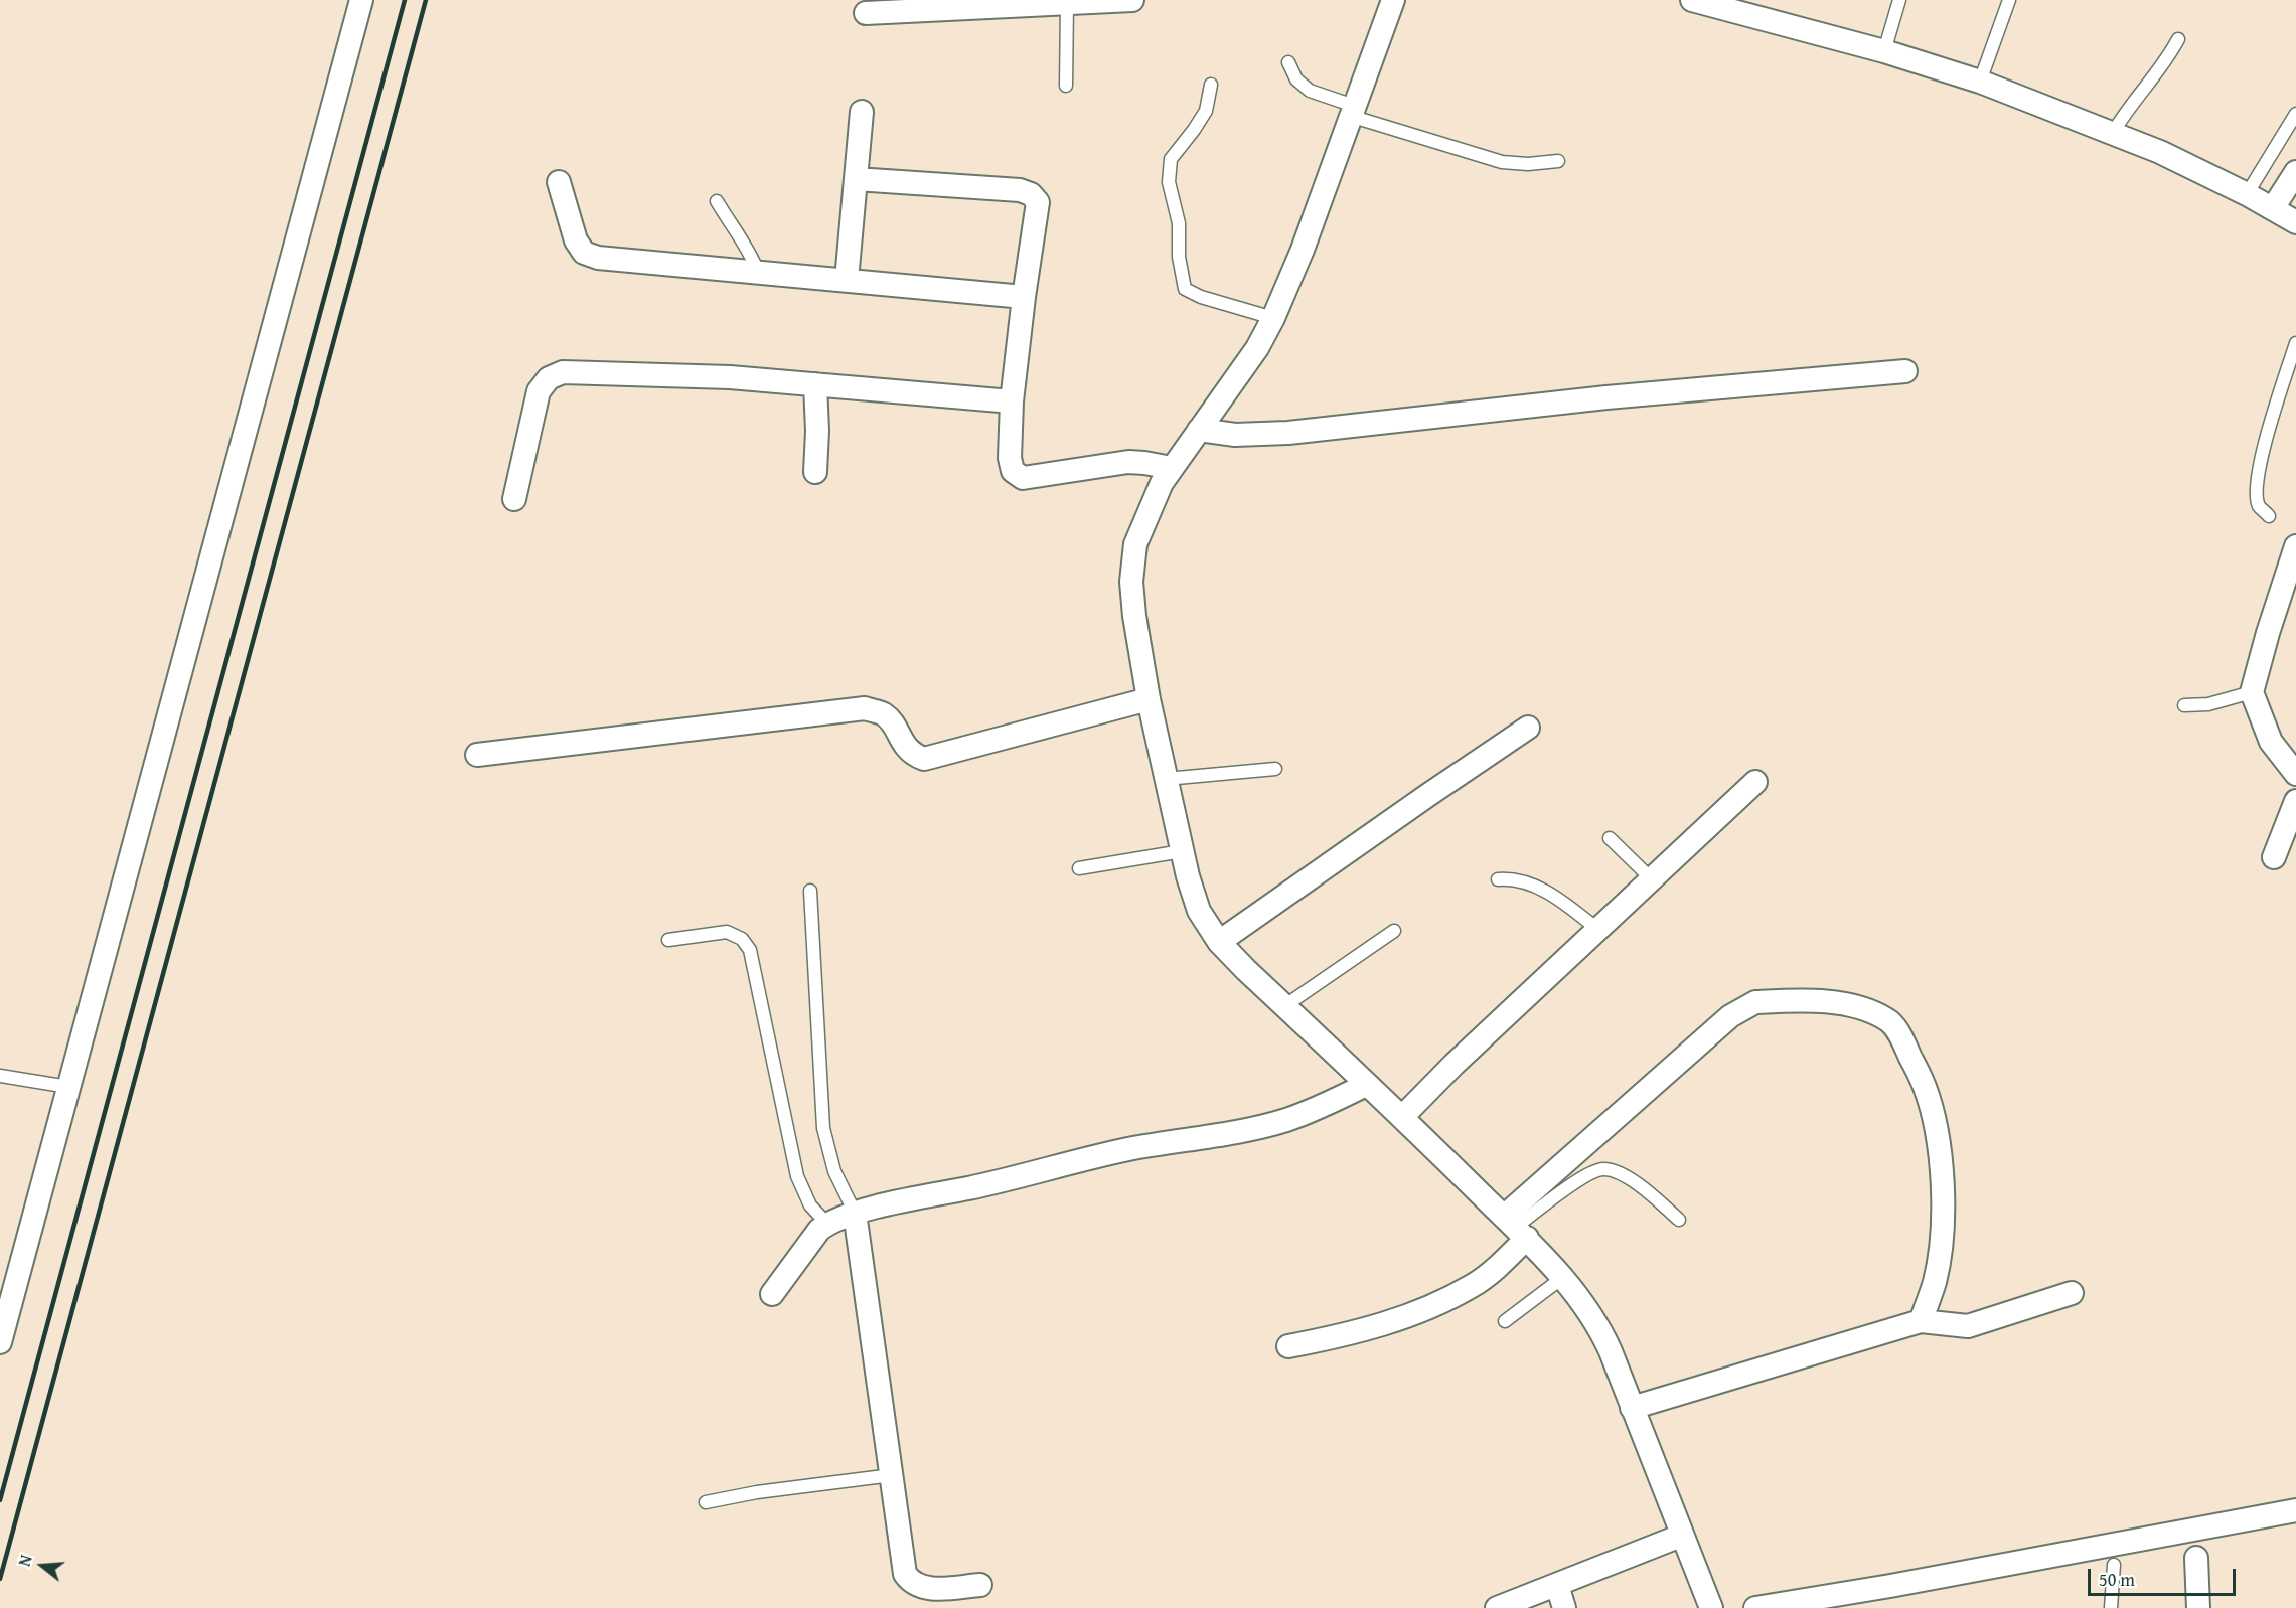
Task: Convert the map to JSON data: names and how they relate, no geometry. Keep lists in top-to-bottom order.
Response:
{
  "scale_bar": "50 m",
  "north": "left"
}
